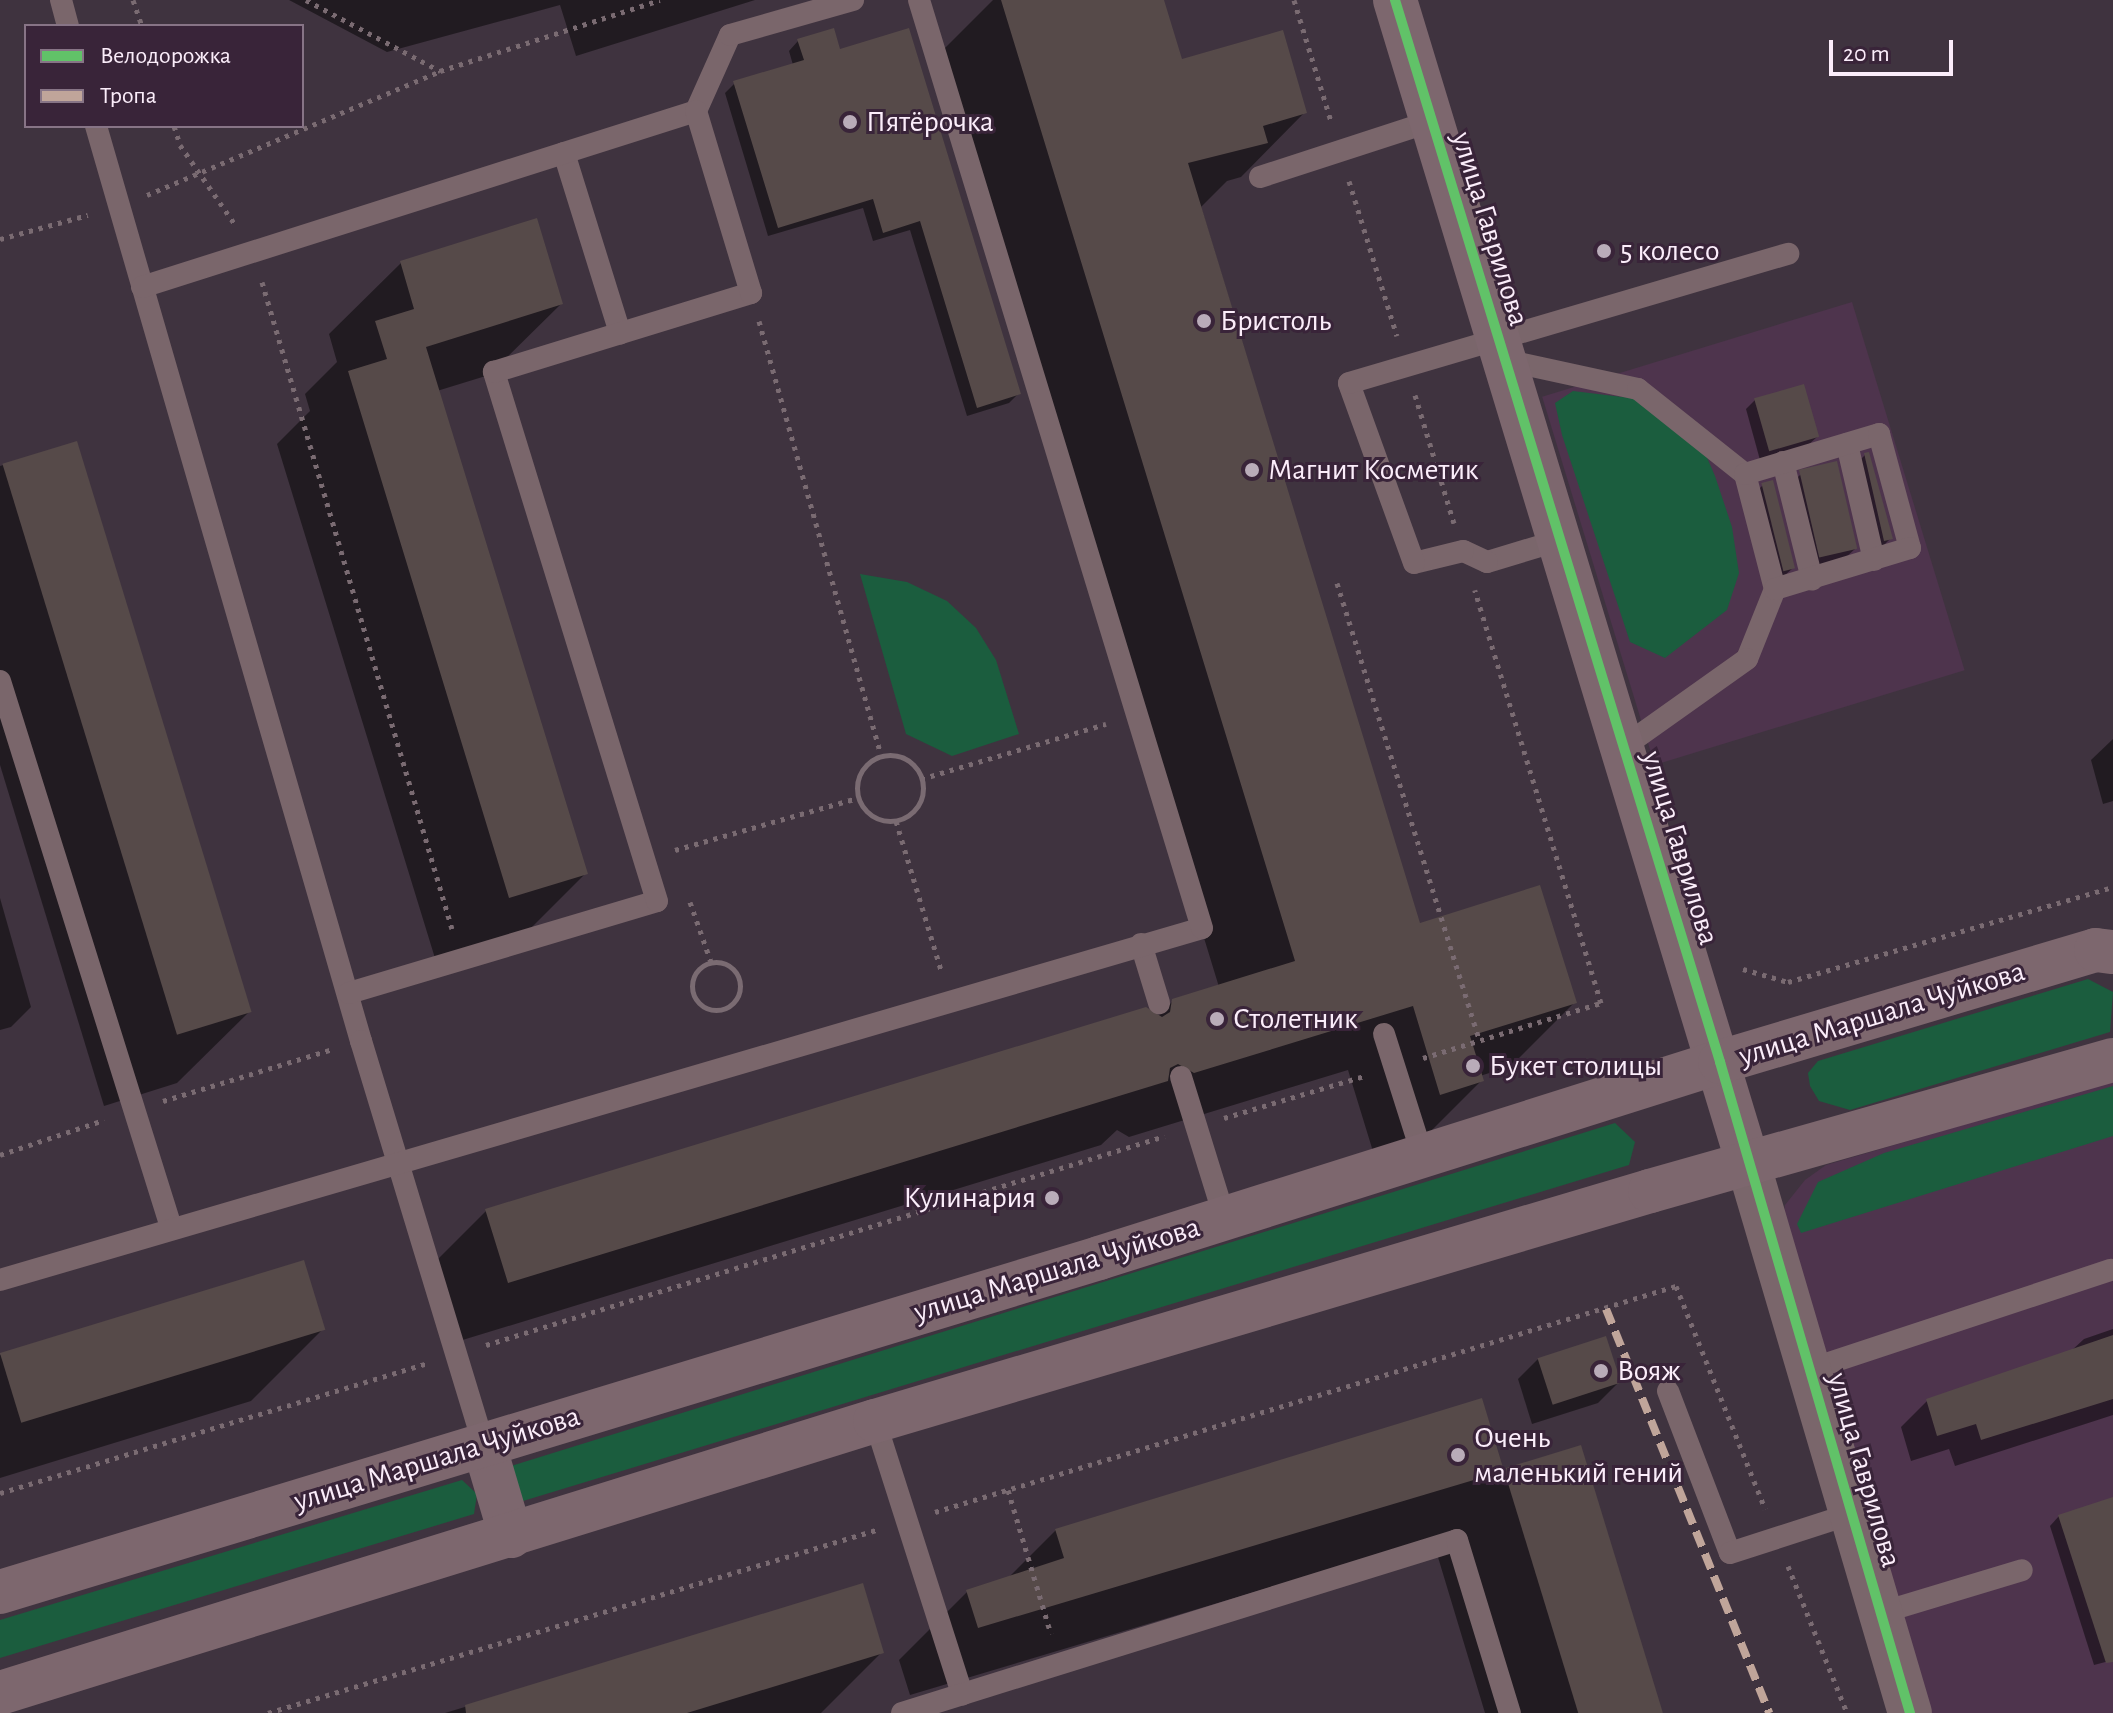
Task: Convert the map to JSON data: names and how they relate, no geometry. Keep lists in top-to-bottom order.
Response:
{
  "streets": {
    "main road": ["улица Гаврилова", "улица Маршала Чуйкова"]
  },
  "crossings": [
    ["улица Гаврилова", "улица Маршала Чуйкова"]
  ],
  "places": [
    "Пятёрочка",
    "5 колесо",
    "Бристоль",
    "Магнит Косметик",
    "Столетник",
    "Букет столицы",
    "Кулинария",
    "Вояж",
    "Очень маленький гений"
  ],
  "legend": ["Велодорожка", "Тропа"],
  "scale_bar": "20 m"
}
